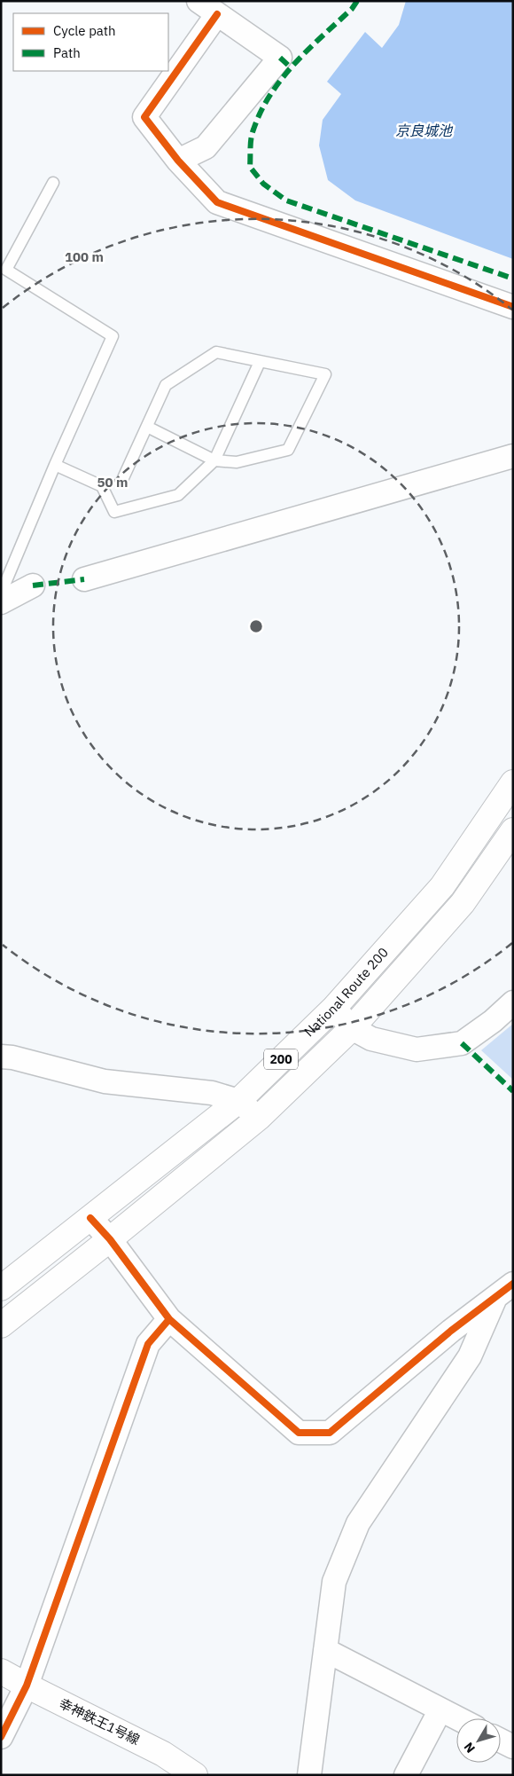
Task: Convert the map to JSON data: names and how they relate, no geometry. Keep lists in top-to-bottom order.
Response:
{
  "streets": {
    "main road": ["National Route 200", "200", "幸神鉄王1号線"]
  },
  "water": ["京良城池"],
  "legend": ["Cycle path", "Path"],
  "north": "bottom left",
  "rings": ["100 m", "50 m"]
}
